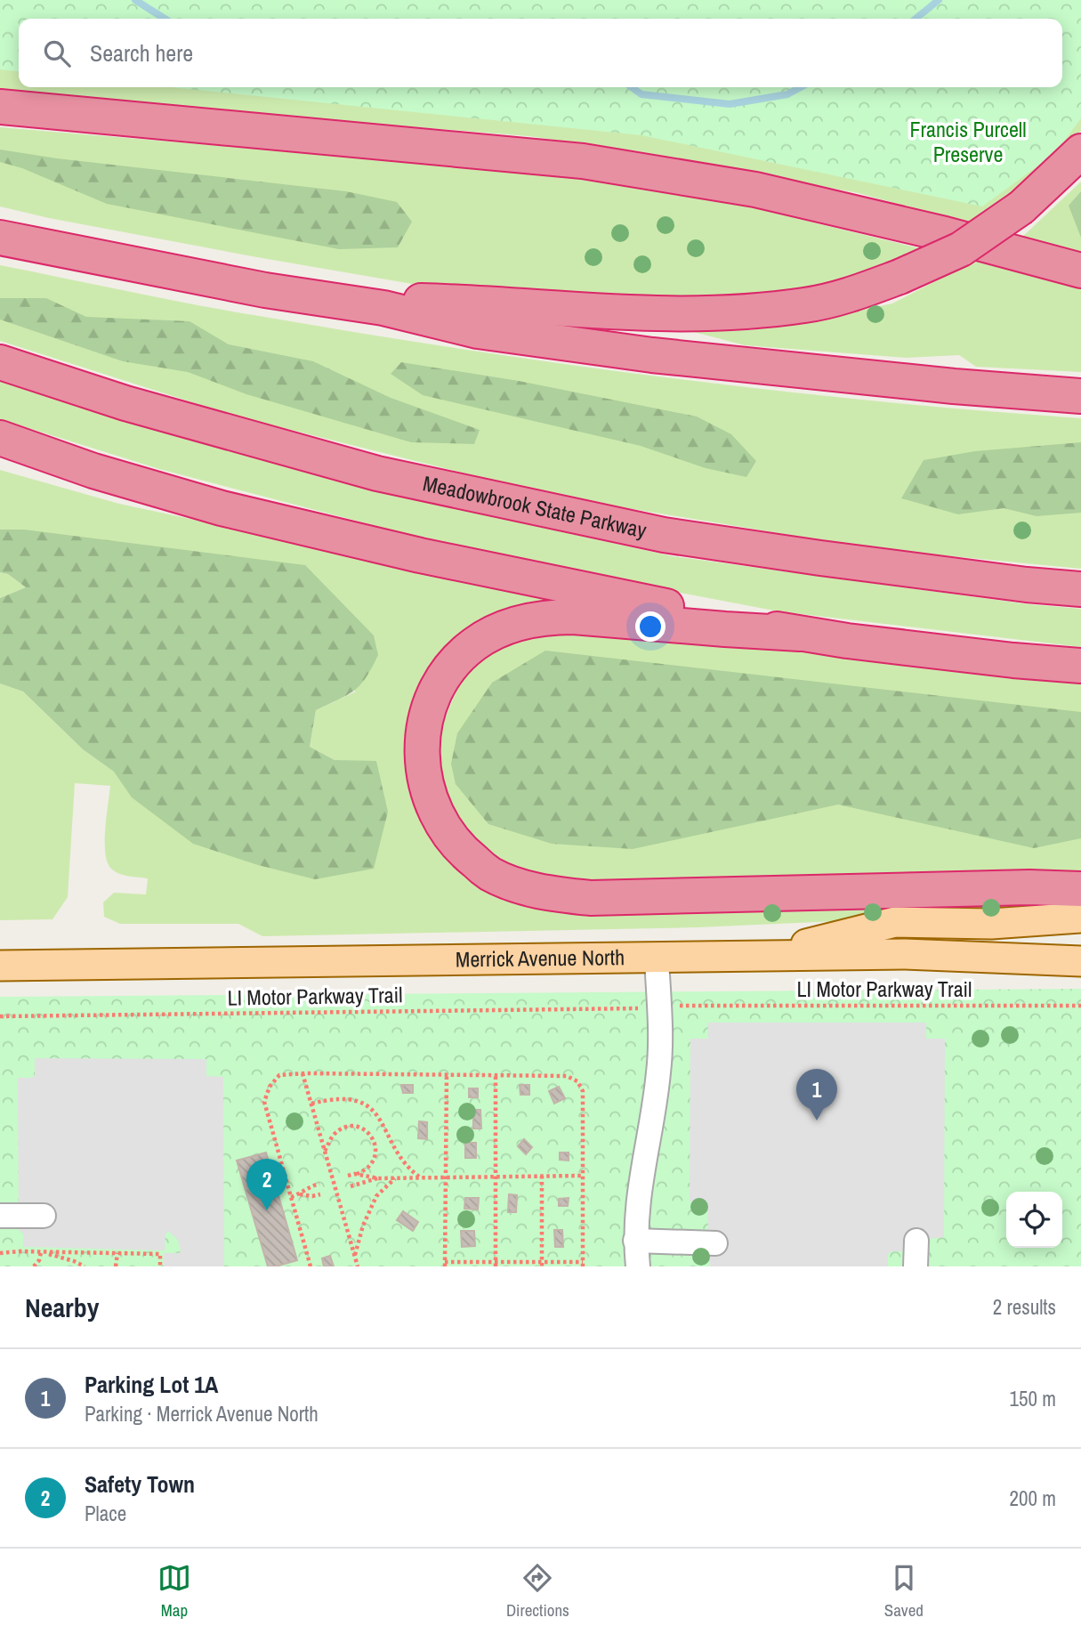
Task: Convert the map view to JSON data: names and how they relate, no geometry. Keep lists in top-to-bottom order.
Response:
{
  "streets": {
    "highway": ["Meadowbrook State Parkway"],
    "main road": ["Merrick Avenue North"],
    "path": ["LI Motor Parkway Trail"]
  },
  "parks": ["Francis Purcell Preserve"],
  "page": {
    "search": "Search here",
    "pins": ["1", "2"],
    "heading": ["Nearby", "2 results"],
    "list": [
      {
        "mark": "1",
        "name": "Parking Lot 1A",
        "note": "Parking · Merrick Avenue North",
        "value": "150 m"
      },
      {
        "mark": "2",
        "name": "Safety Town",
        "note": "Place",
        "value": "200 m"
      }
    ],
    "nav": ["Map", "Directions", "Saved"]
  }
}
